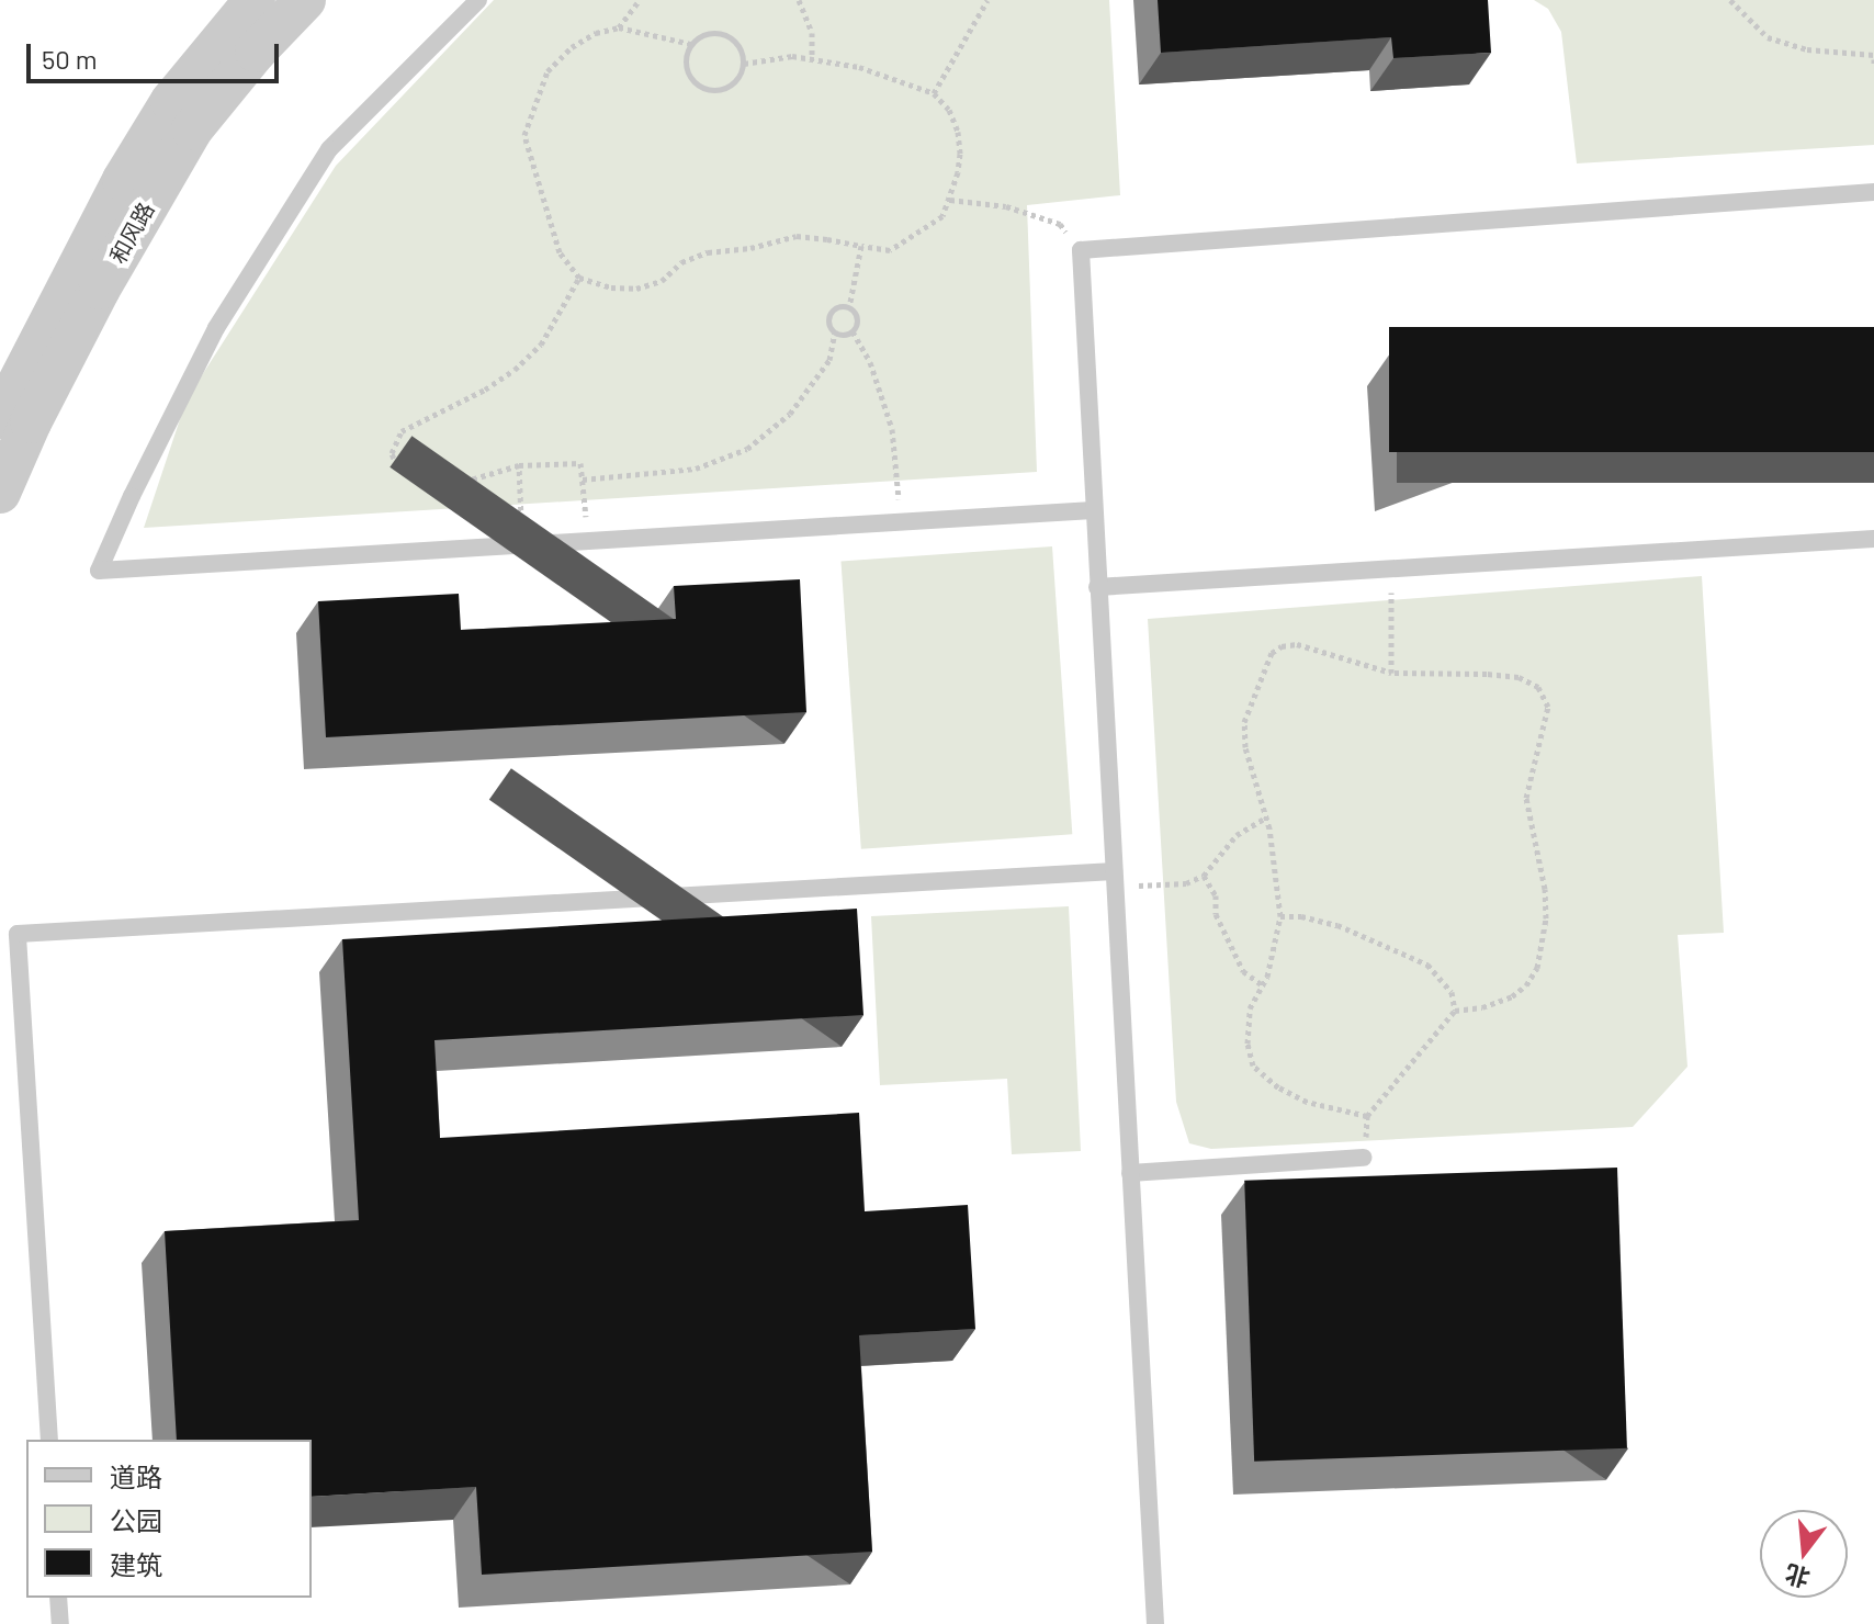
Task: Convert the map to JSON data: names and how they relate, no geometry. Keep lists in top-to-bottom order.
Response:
{
  "streets": {
    "street": ["和风路"]
  },
  "legend": ["道路", "公园", "建筑"],
  "scale_bar": "50 m",
  "north": "bottom"
}
